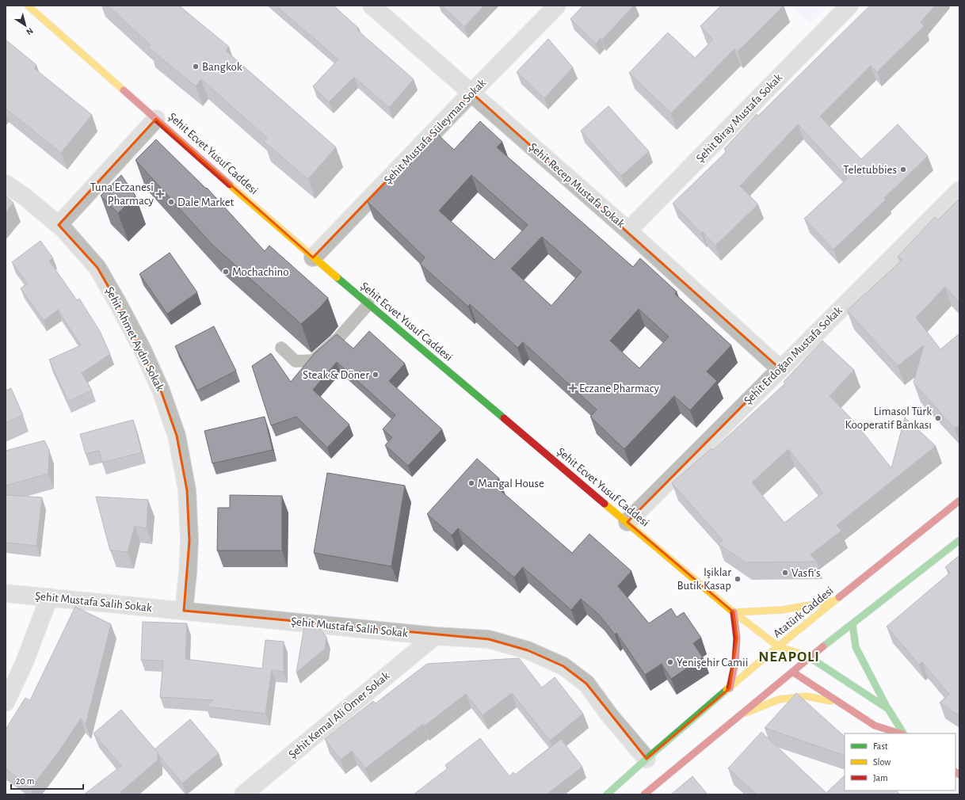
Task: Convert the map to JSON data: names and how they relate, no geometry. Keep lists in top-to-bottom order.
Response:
{
  "streets": {
    "main road": ["Şehit Ecvet Yusuf Caddesi", "Atatürk Caddesi"],
    "street": [
      "Şehit Biray Mustafa Sokak",
      "Şehit Mustafa Süleyman Sokak",
      "Şehit Recep Mustafa Sokak",
      "Şehit Ahmet Aydın Sokak",
      "Şehit Erdoğan Mustafa Sokak",
      "Şehit Mustafa Salih Sokak",
      "Şehit Kemal Ali Ömer Sokak"
    ]
  },
  "crossings": [
    ["Şehit Biray Mustafa Sokak", "Şehit Recep Mustafa Sokak"],
    ["Şehit Mustafa Süleyman Sokak", "Şehit Ecvet Yusuf Caddesi"],
    ["Şehit Mustafa Süleyman Sokak", "Şehit Recep Mustafa Sokak"],
    ["Şehit Ecvet Yusuf Caddesi", "Şehit Erdoğan Mustafa Sokak"],
    ["Şehit Ecvet Yusuf Caddesi", "Atatürk Caddesi"],
    ["Şehit Recep Mustafa Sokak", "Şehit Erdoğan Mustafa Sokak"],
    ["Şehit Ahmet Aydın Sokak", "Şehit Mustafa Salih Sokak"],
    ["Şehit Mustafa Salih Sokak", "Atatürk Caddesi"],
    ["Şehit Mustafa Salih Sokak", "Şehit Kemal Ali Ömer Sokak"]
  ],
  "districts": ["NEAPOLI"],
  "places": {
    "other": [
      "Bangkok",
      "Teletubbies",
      "Dale Market",
      "Mochachino",
      "Steak & Döner",
      "Limasol Türk Kooperatif Bankası",
      "Mangal House",
      "Vasfi's",
      "Işiklar Butik Kasap",
      "Yenişehir Camii"
    ],
    "health": ["Tuna Eczanesi Pharmacy", "Eczane Pharmacy"]
  },
  "legend": ["Fast", "Slow", "Jam"],
  "scale_bar": "20 m",
  "north": "bottom right"
}
